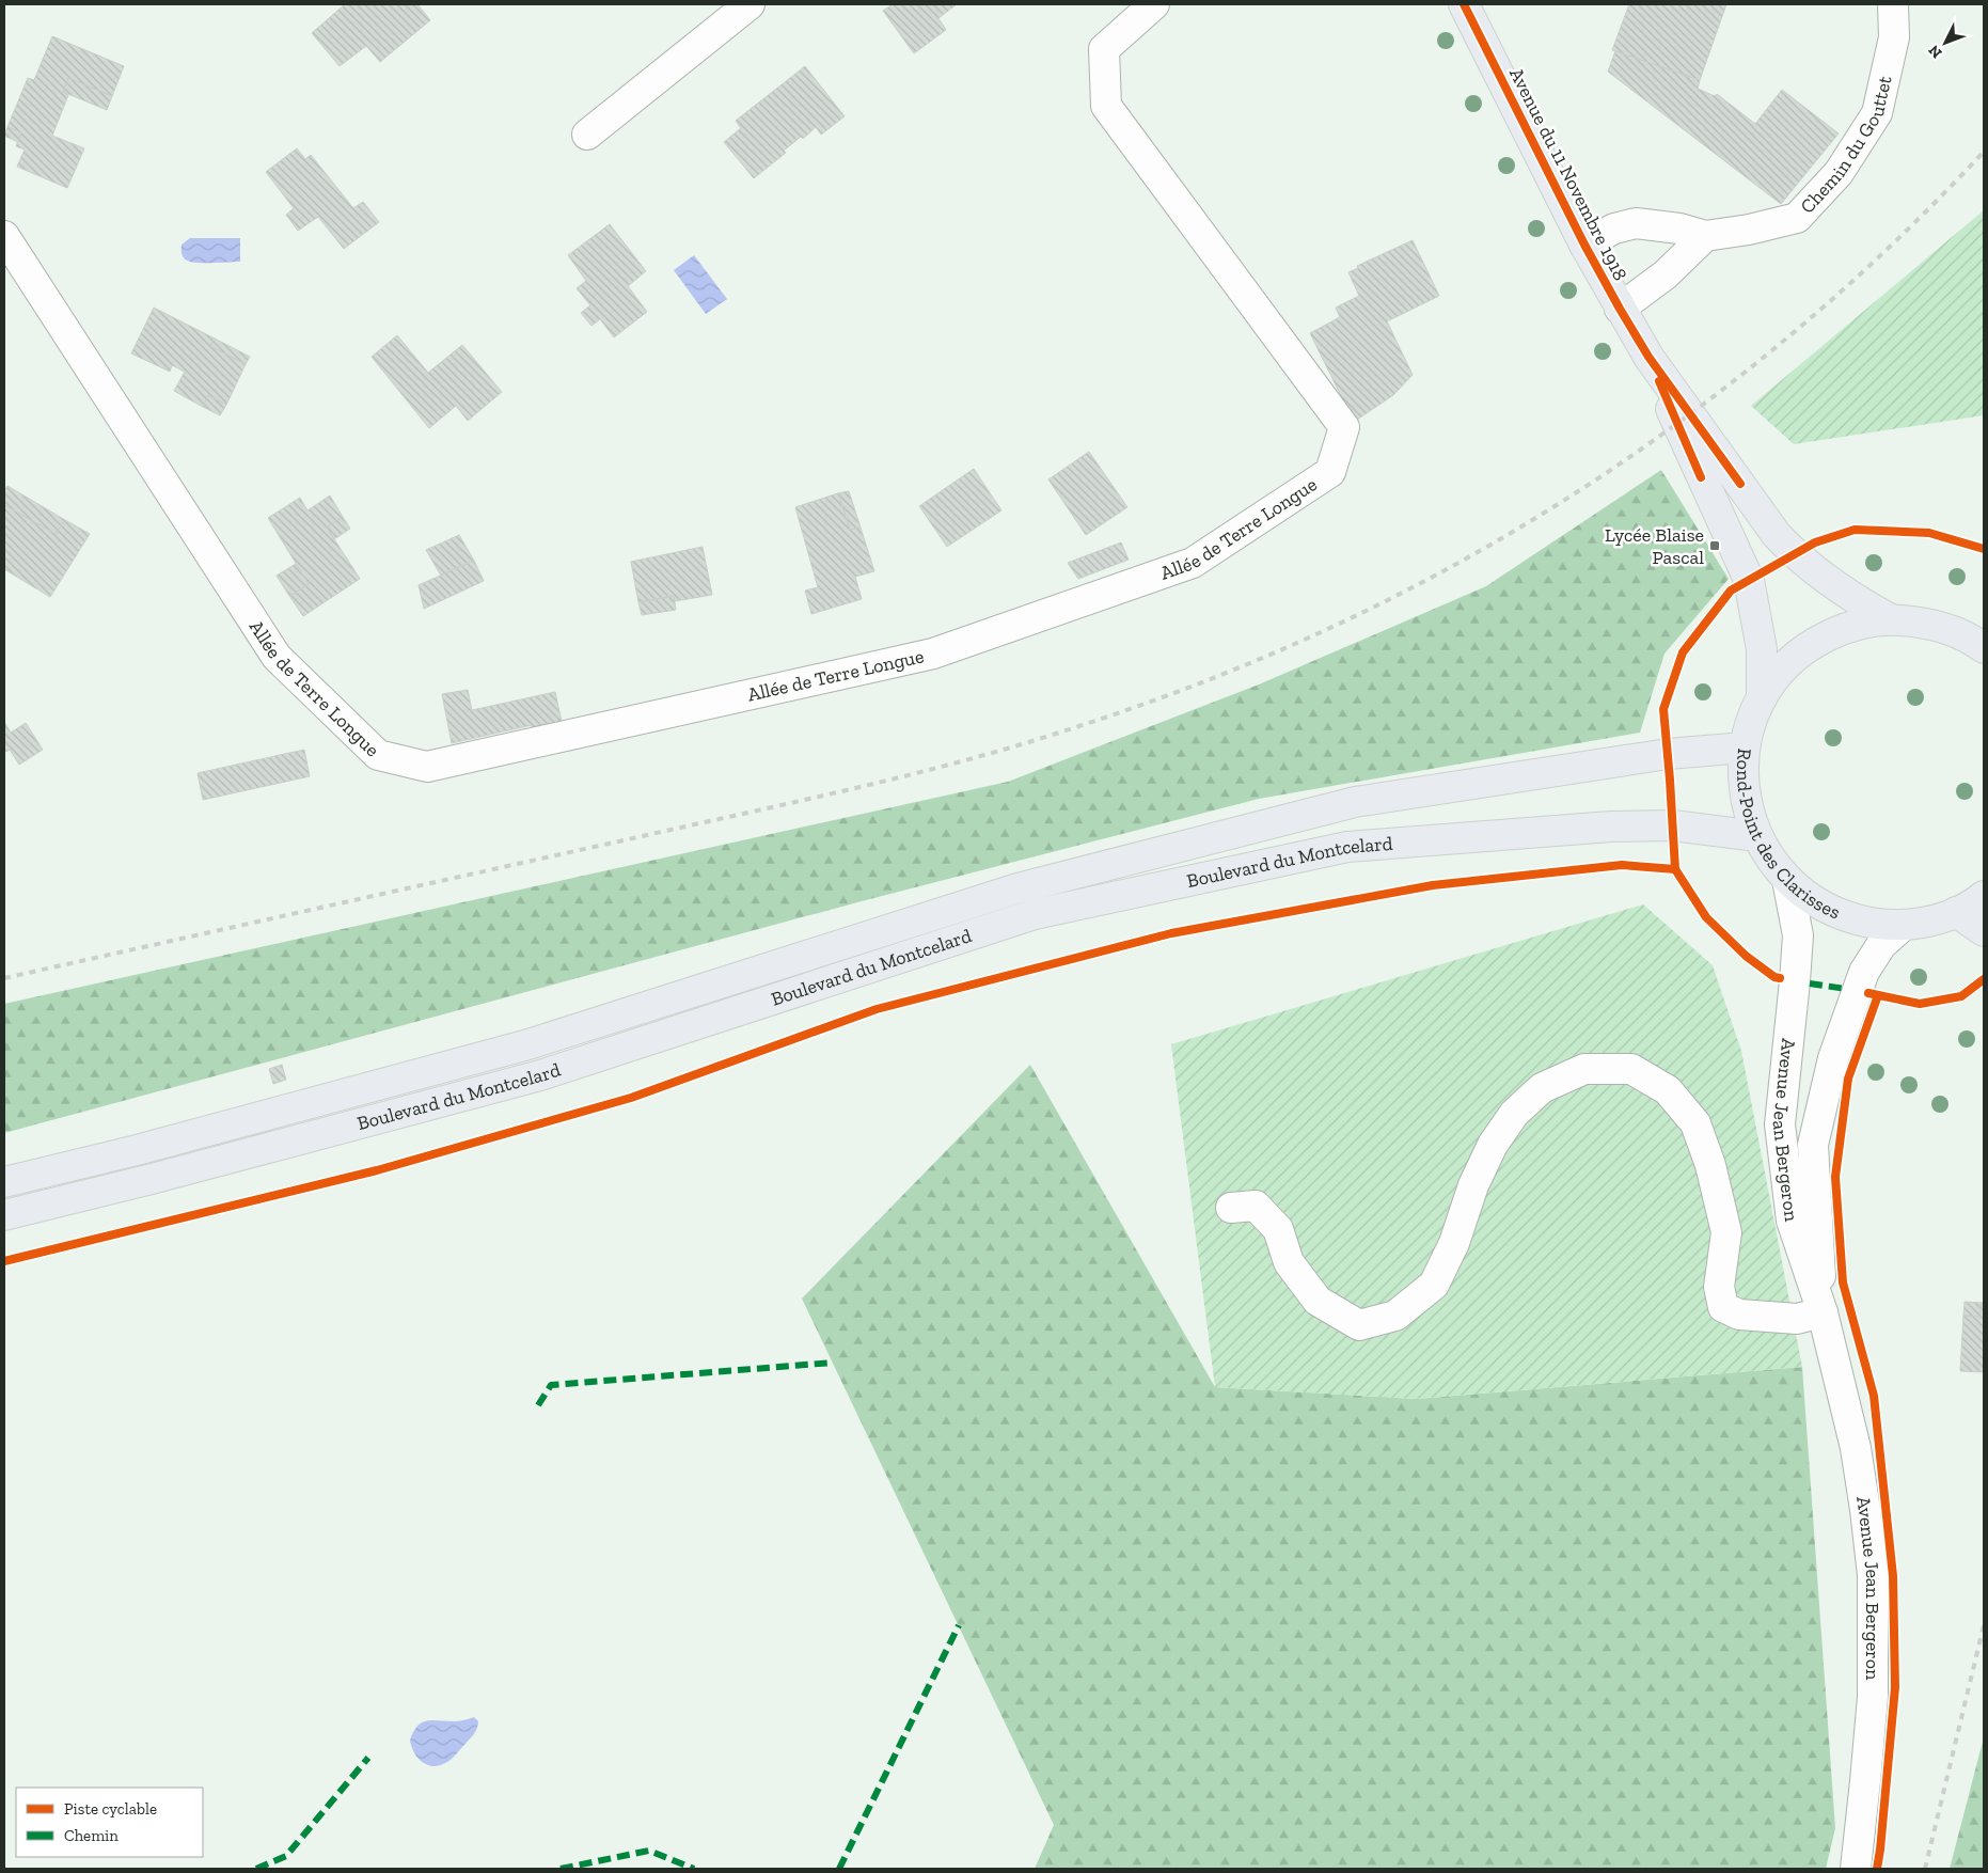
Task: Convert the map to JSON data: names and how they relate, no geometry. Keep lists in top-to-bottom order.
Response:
{
  "streets": {
    "main road": ["Avenue du 11 Novembre 1918", "Rond-Point des Clarisses", "Boulevard du Montcelard"],
    "street": ["Chemin du Gouttet", "Allée de Terre Longue", "Avenue Jean Bergeron"]
  },
  "crossings": [
    ["Chemin du Gouttet", "Avenue du 11 Novembre 1918"],
    ["Avenue du 11 Novembre 1918", "Rond-Point des Clarisses"],
    ["Rond-Point des Clarisses", "Boulevard du Montcelard"],
    ["Rond-Point des Clarisses", "Avenue Jean Bergeron"]
  ],
  "places": {
    "transit": ["Lycée Blaise Pascal"]
  },
  "legend": ["Piste cyclable", "Chemin"],
  "north": "bottom left"
}
